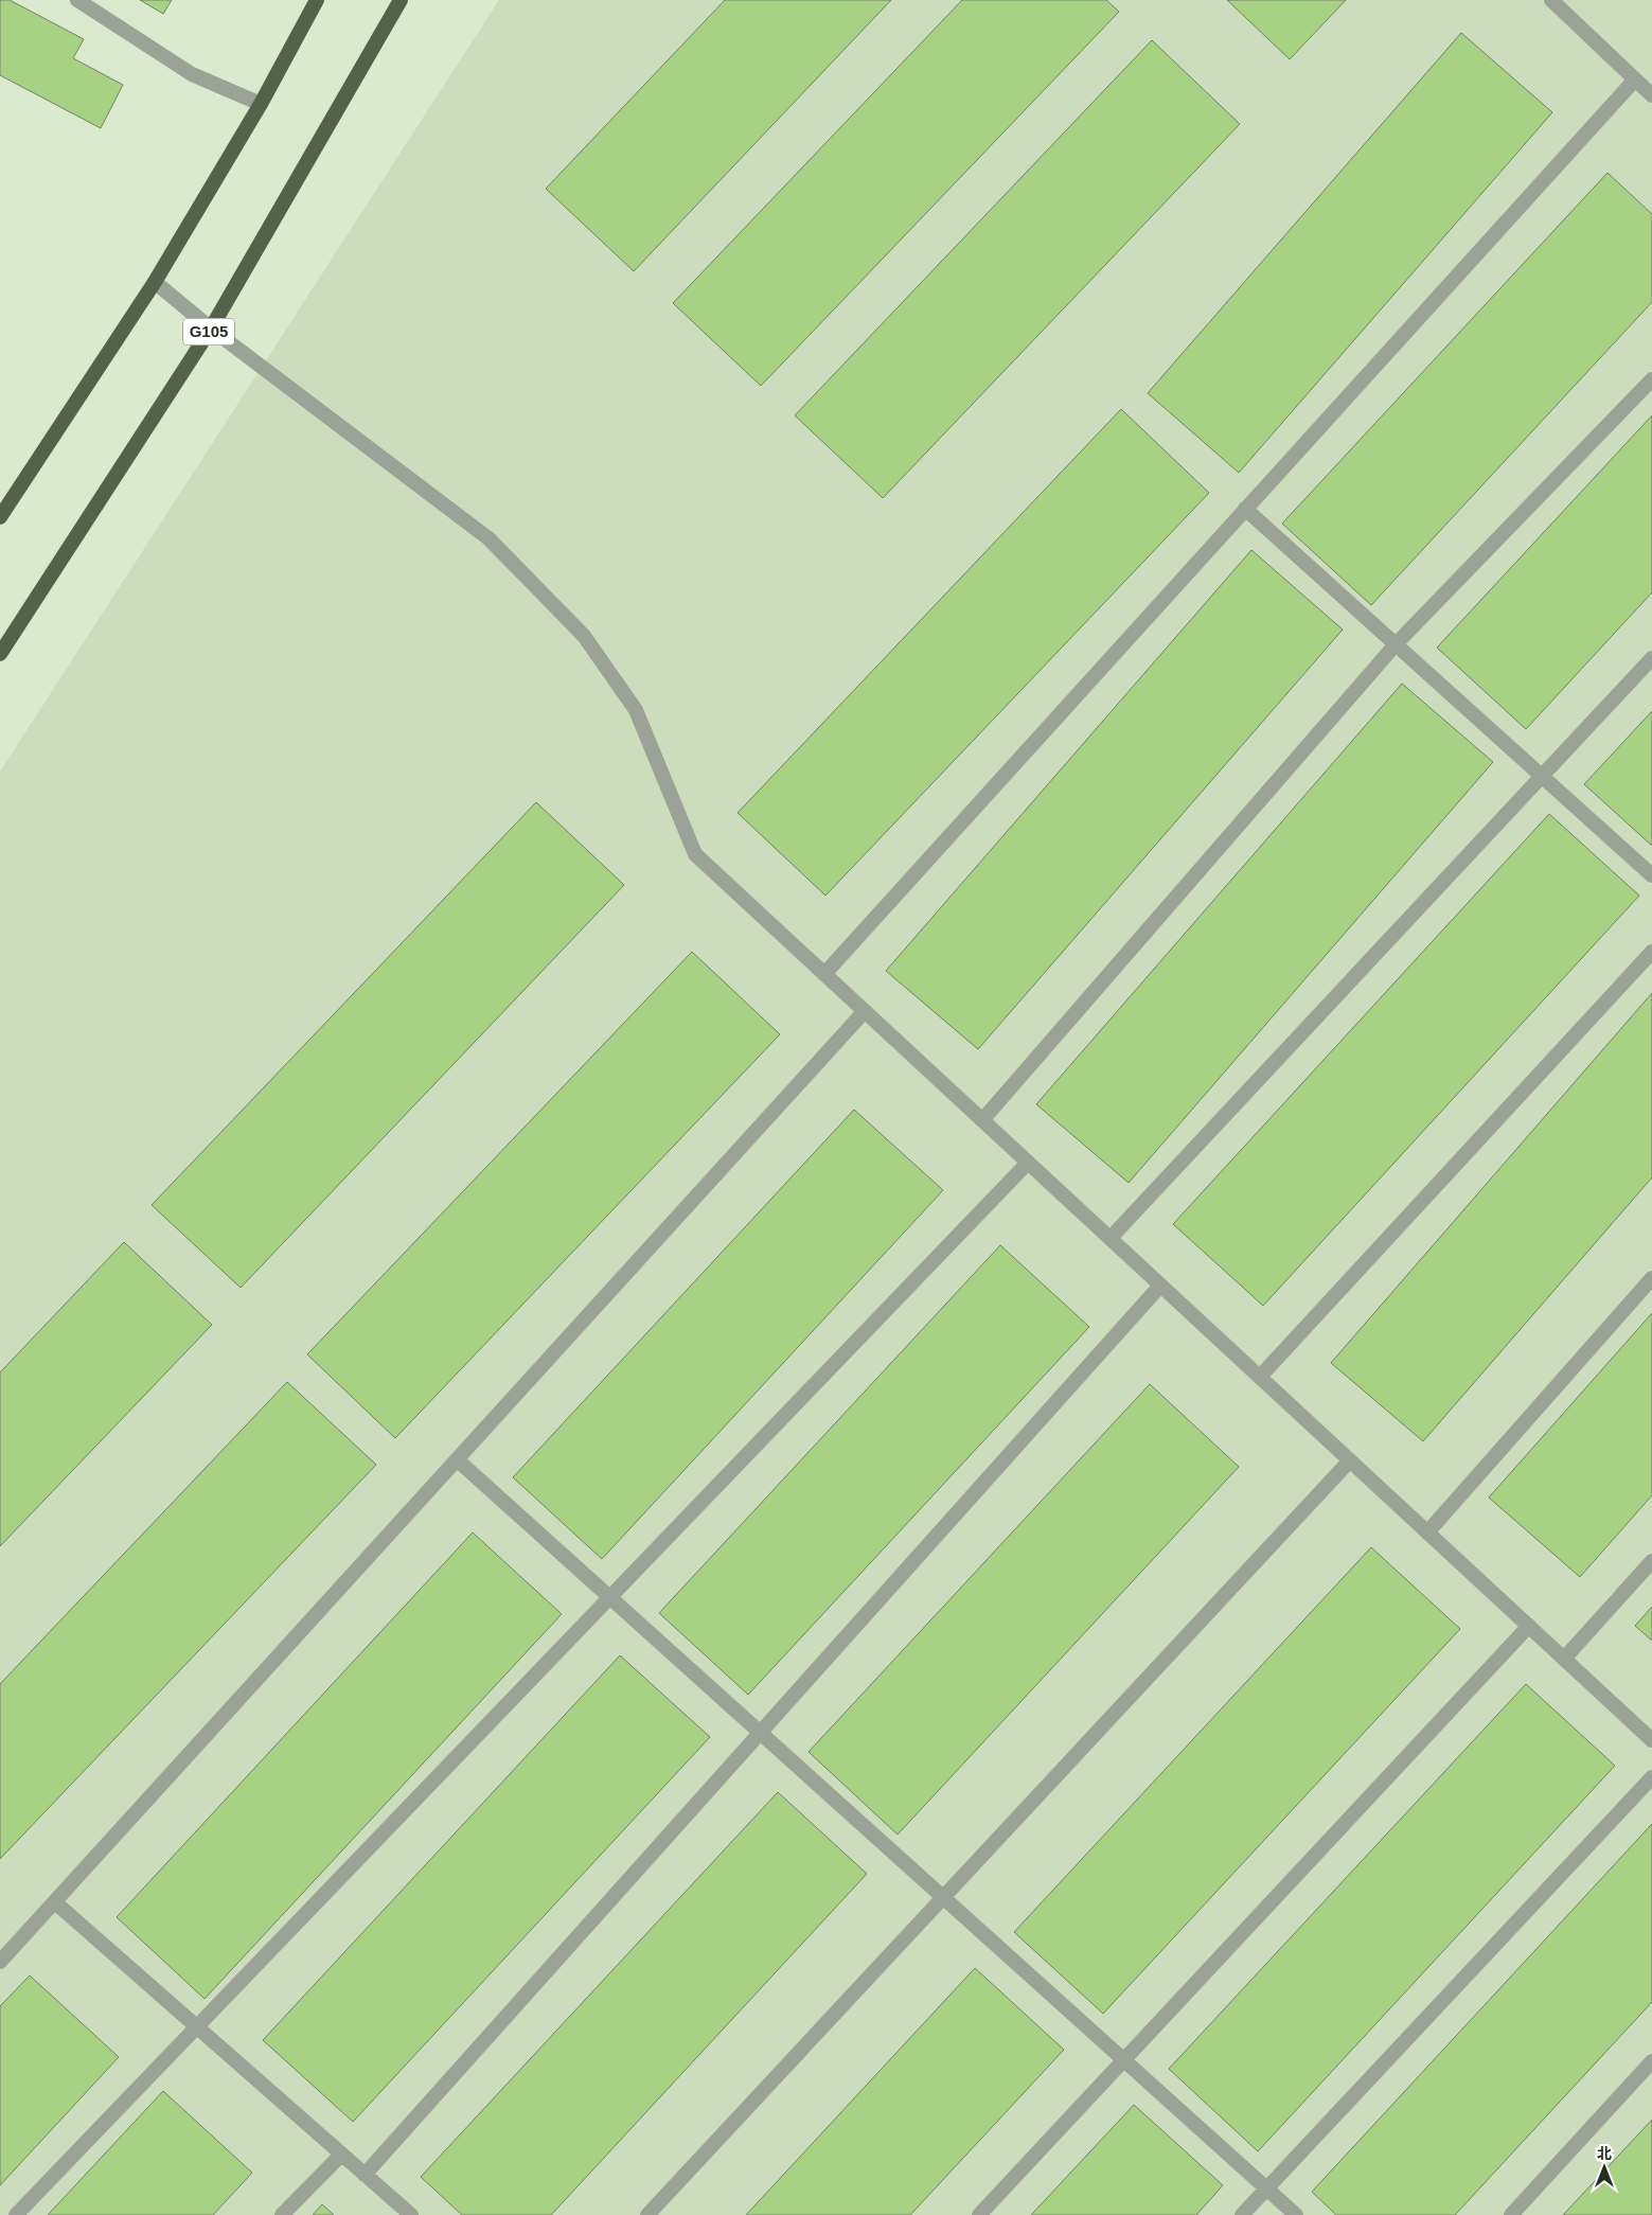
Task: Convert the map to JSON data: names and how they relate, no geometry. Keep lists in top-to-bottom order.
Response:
{
  "streets": {
    "highway": ["G105"]
  },
  "north": "top"
}
